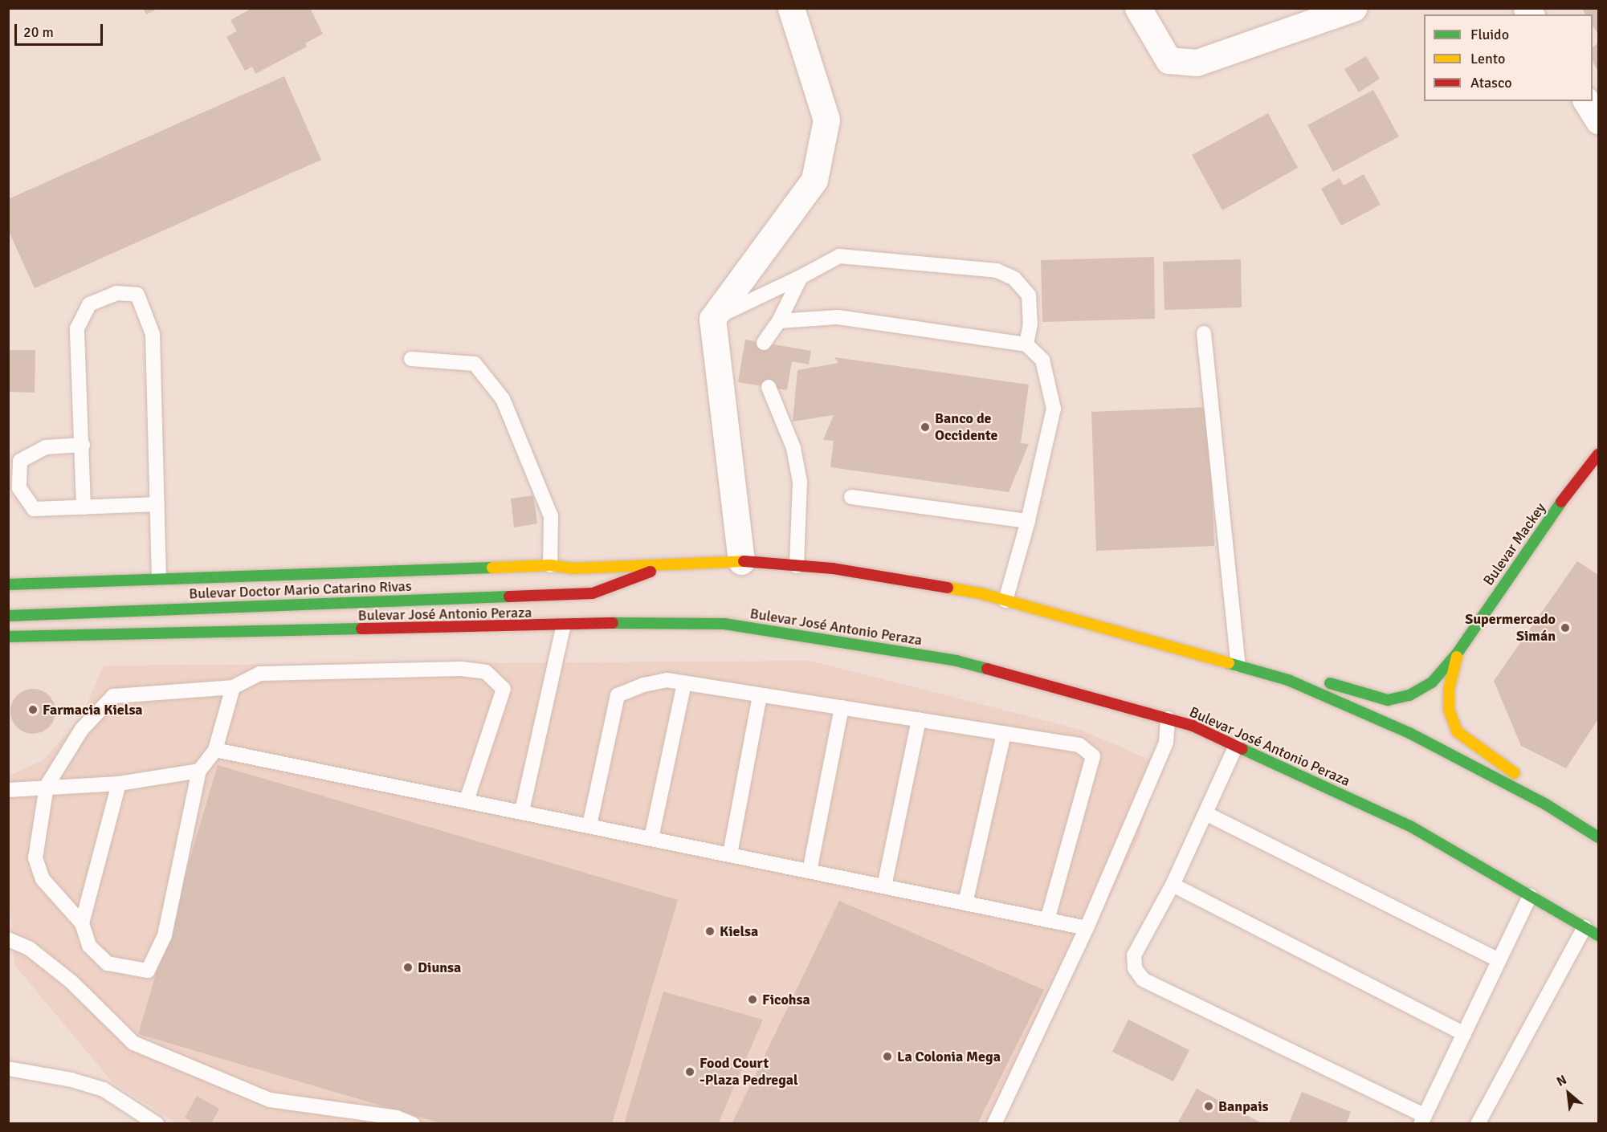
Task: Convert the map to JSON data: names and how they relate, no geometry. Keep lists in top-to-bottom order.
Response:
{
  "streets": {
    "main road": ["Bulevar Mackey", "Bulevar Doctor Mario Catarino Rivas", "Bulevar José Antonio Peraza"]
  },
  "places": [
    "Banco de Occidente",
    "Supermercado Simán",
    "Farmacia Kielsa",
    "Kielsa",
    "Diunsa",
    "Ficohsa",
    "La Colonia Mega",
    "Food Court -Plaza Pedregal",
    "Banpais"
  ],
  "legend": ["Fluido", "Lento", "Atasco"],
  "scale_bar": "20 m",
  "north": "top left"
}
